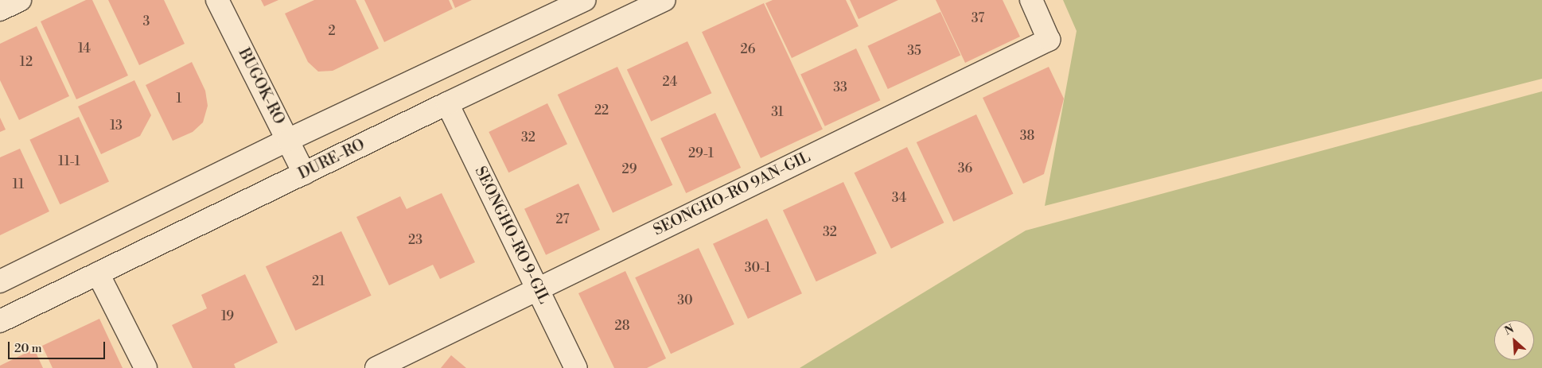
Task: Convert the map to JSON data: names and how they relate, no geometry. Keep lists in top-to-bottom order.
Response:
{
  "streets": {
    "street": [
      "BUGOK-RO",
      "DURE-RO",
      "SEONGHO-RO 9AN-GIL",
      "SEONGHO-RO 9-GIL"
    ]
  },
  "crossings": [
    ["BUGOK-RO", "DURE-RO"],
    ["DURE-RO", "SEONGHO-RO 9-GIL"],
    ["SEONGHO-RO 9AN-GIL", "SEONGHO-RO 9-GIL"]
  ],
  "house_numbers": [
    "37",
    "3",
    "2",
    "14",
    "26",
    "35",
    "12",
    "24",
    "33",
    "1",
    "22",
    "31",
    "13",
    "38",
    "32",
    "29-1",
    "11-1",
    "36",
    "29",
    "11",
    "34",
    "27",
    "32",
    "23",
    "30-1",
    "21",
    "30",
    "19",
    "28"
  ],
  "scale_bar": "20 m",
  "north": "top left"
}
